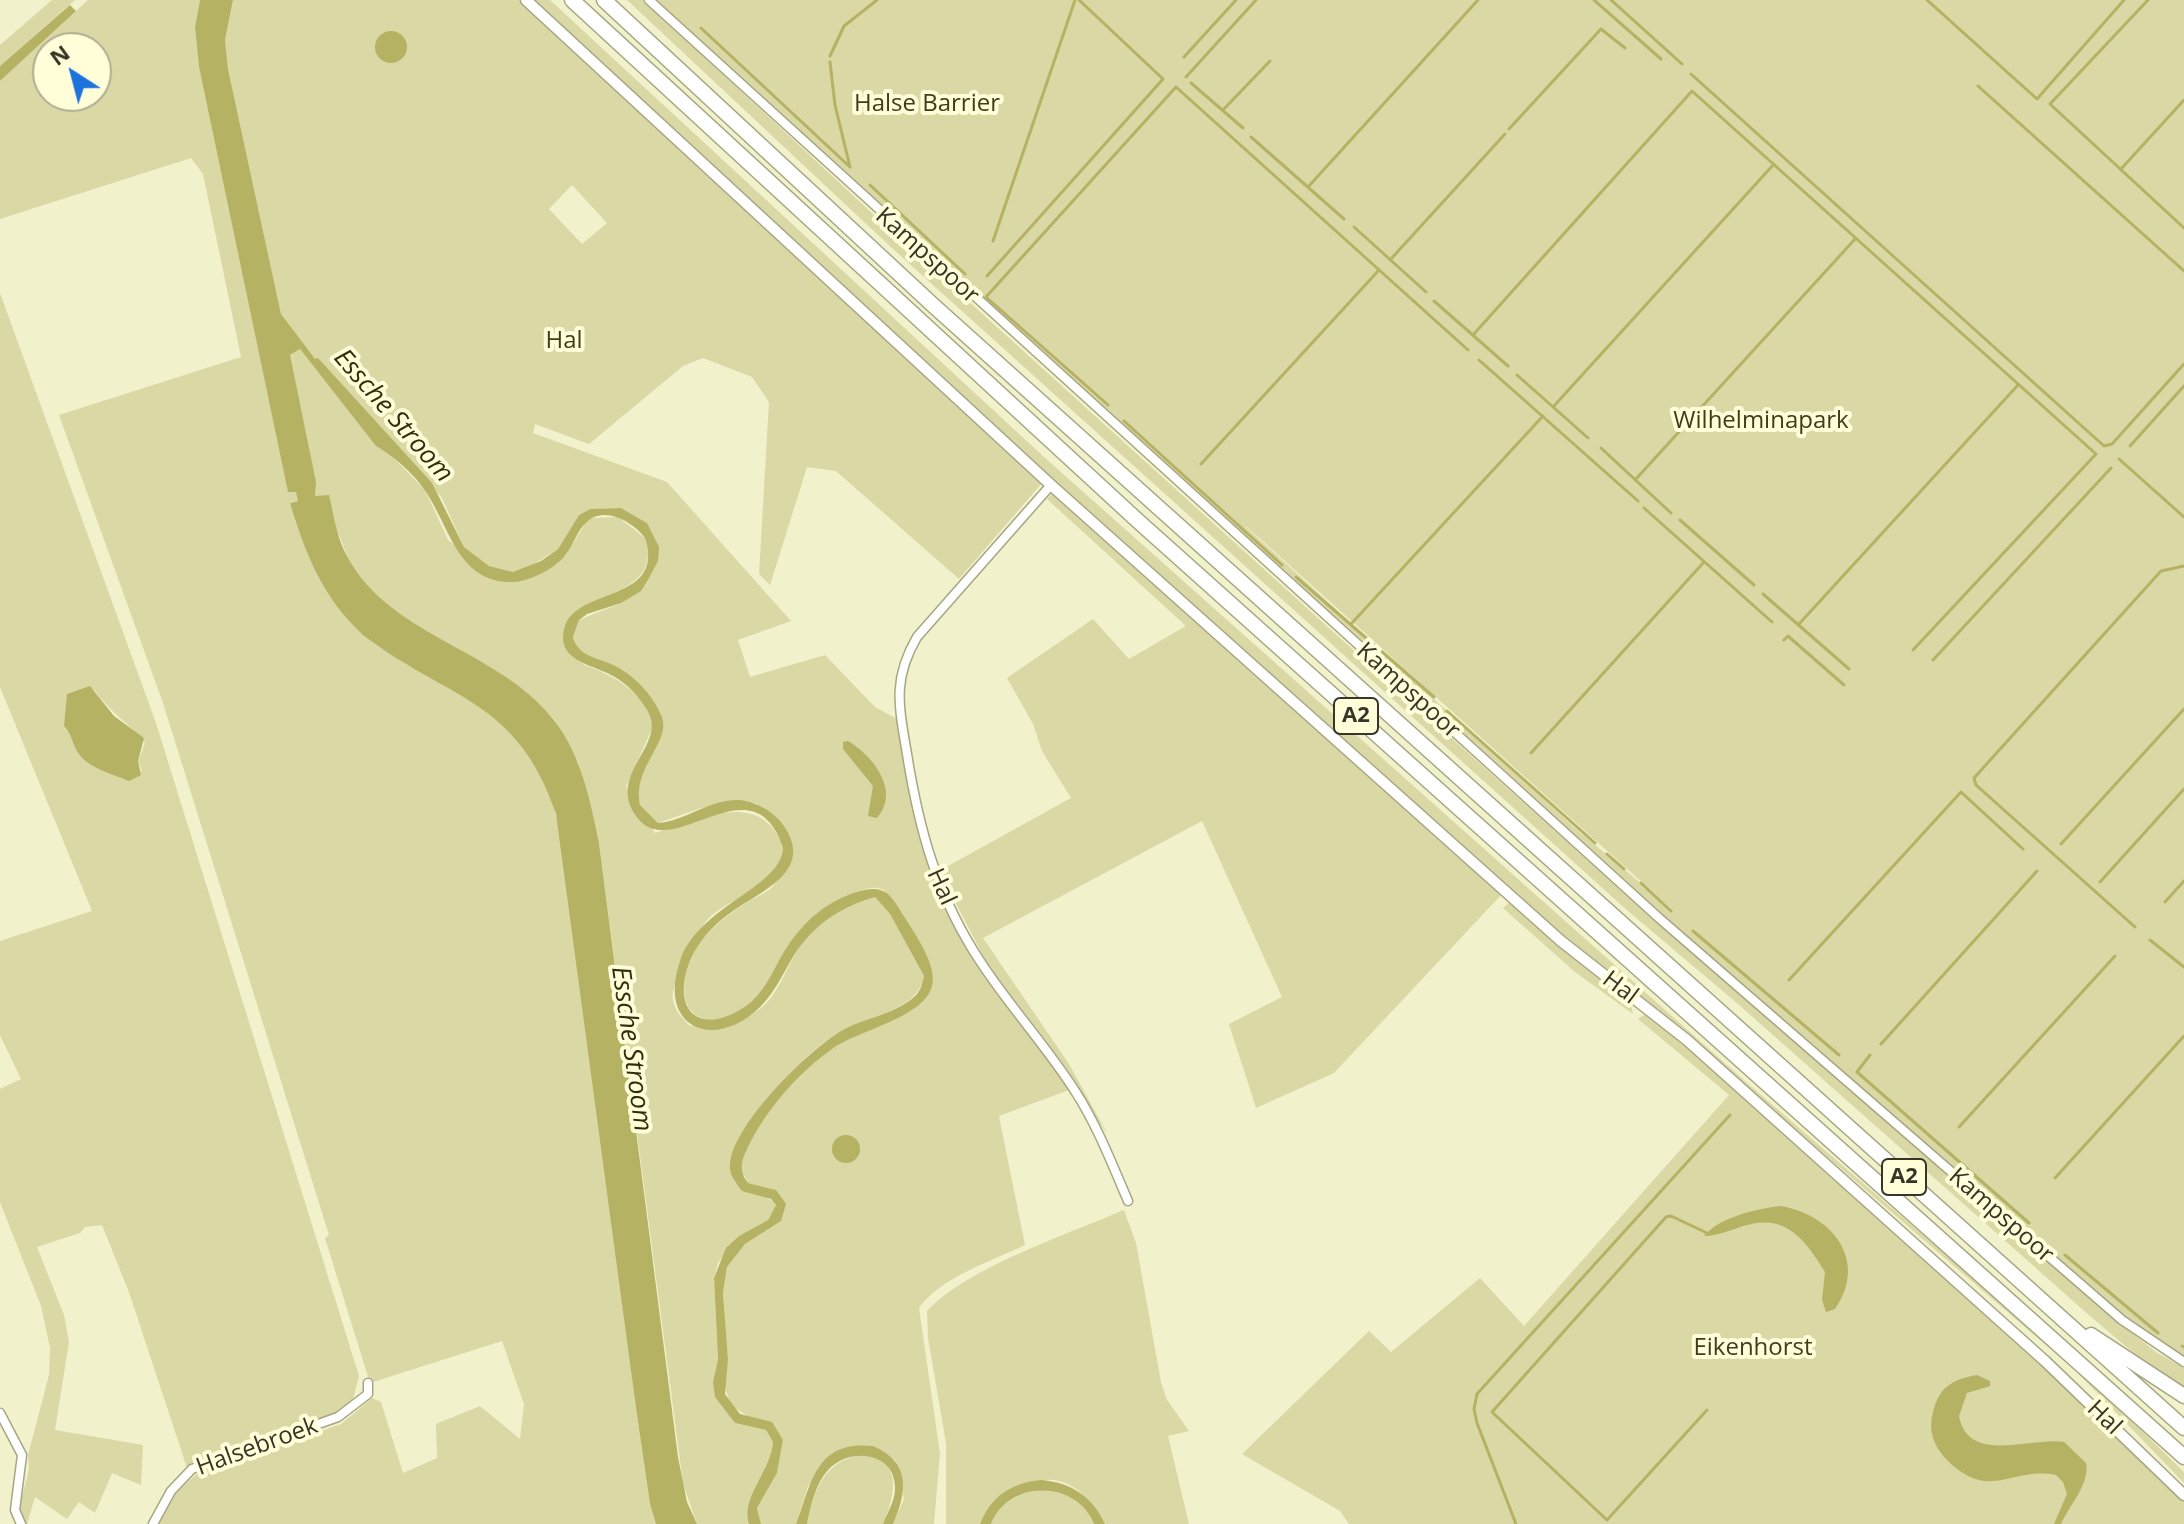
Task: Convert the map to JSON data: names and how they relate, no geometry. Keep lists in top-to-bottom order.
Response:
{
  "streets": {
    "highway": ["A2"],
    "street": ["Kampspoor", "Hal", "Halsebroek"]
  },
  "water": ["Essche Stroom"],
  "parks": [
    "Halse Barrier",
    "Hal",
    "Wilhelminapark",
    "Eikenhorst"
  ],
  "north": "top left"
}
